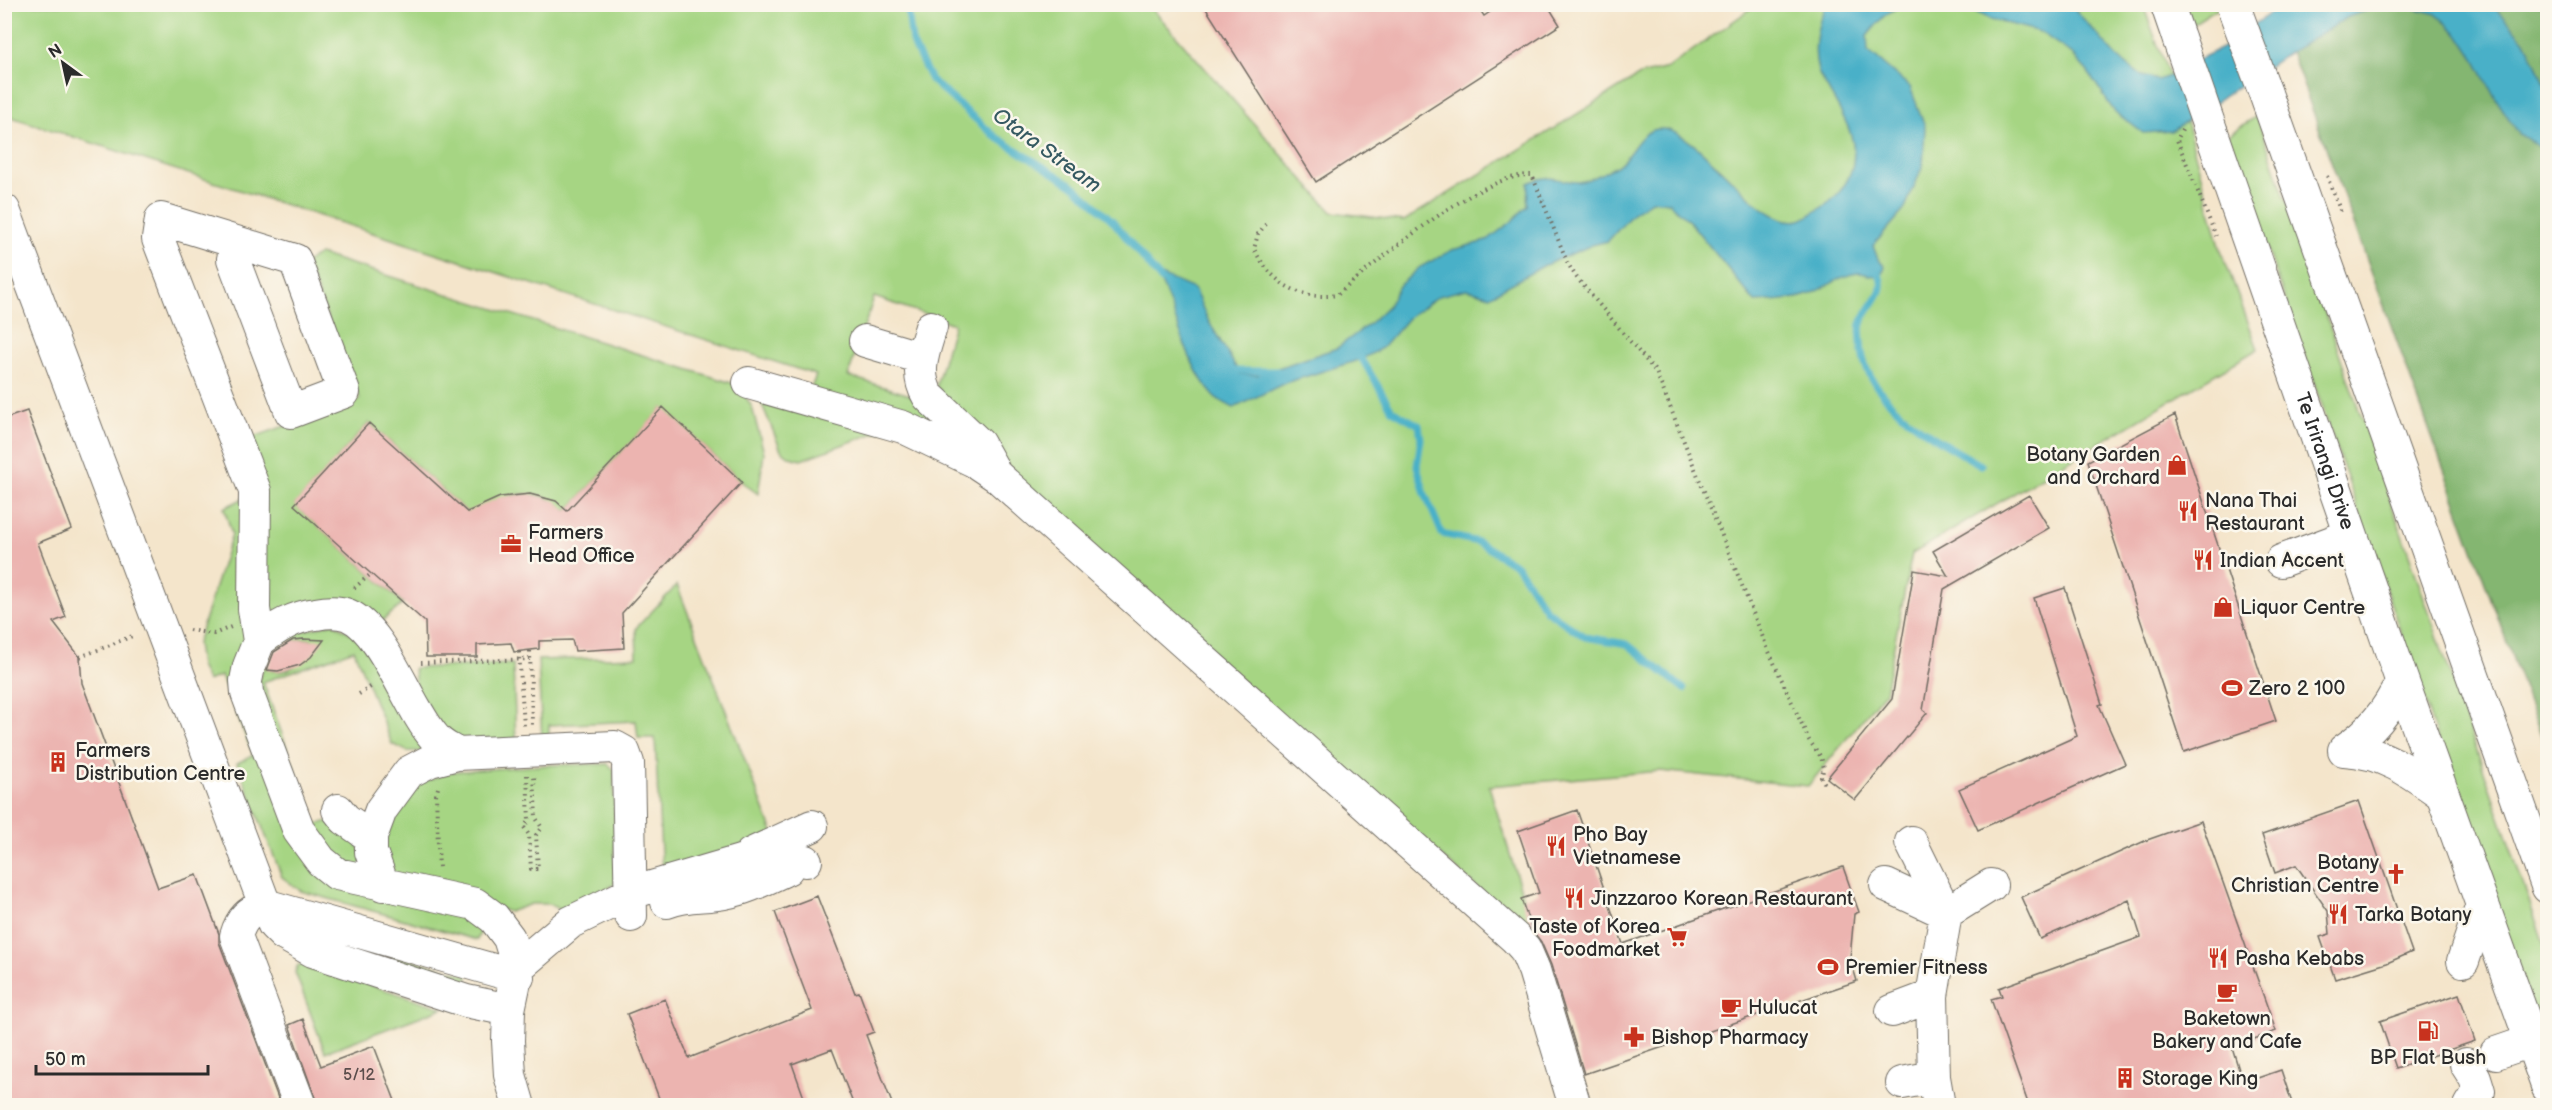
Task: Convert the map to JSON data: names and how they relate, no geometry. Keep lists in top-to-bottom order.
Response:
{
  "streets": {
    "main road": ["Te Irirangi Drive"]
  },
  "water": ["Otara Stream"],
  "places": {
    "shop": ["Botany Garden and Orchard", "Liquor Centre"],
    "restaurant": [
      "Nana Thai Restaurant",
      "Indian Accent",
      "Pho Bay Vietnamese",
      "Jinzzaroo Korean Restaurant",
      "Tarka Botany",
      "Pasha Kebabs"
    ],
    "office": ["Farmers Head Office"],
    "sports": ["Zero 2 100", "Premier Fitness"],
    "building": ["Farmers Distribution Centre", "Storage King"],
    "church": ["Botany Christian Centre"],
    "supermarket": ["Taste of Korea Foodmarket"],
    "cafe": ["Baketown Bakery and Cafe", "Hulucat"],
    "fuel station": ["BP Flat Bush"],
    "pharmacy": ["Bishop Pharmacy"]
  },
  "house_numbers": ["5/12"],
  "scale_bar": "50 m",
  "north": "top left"
}
